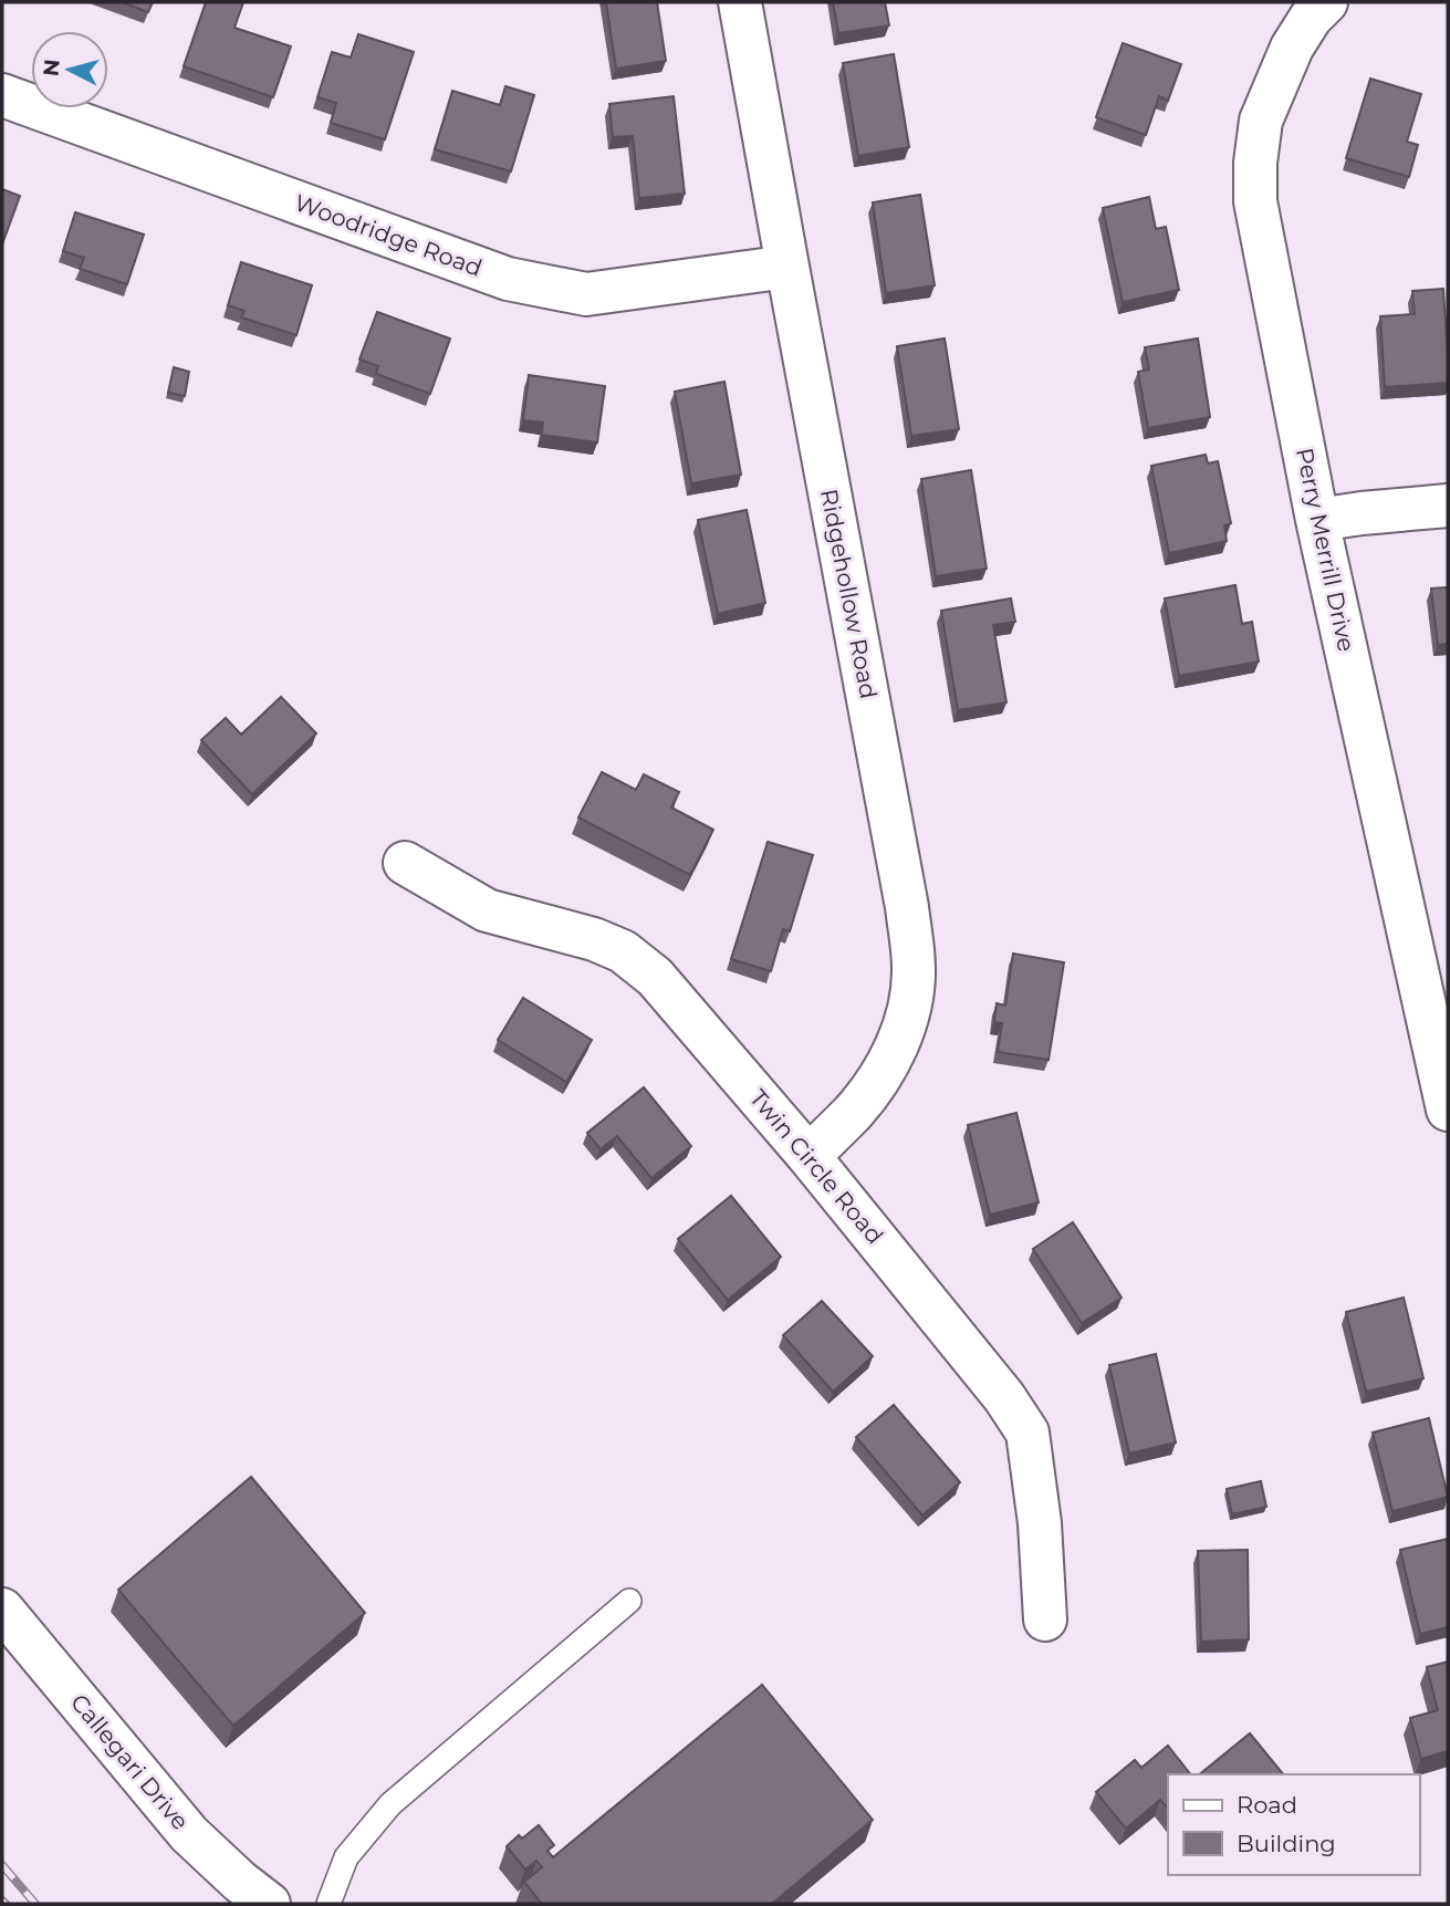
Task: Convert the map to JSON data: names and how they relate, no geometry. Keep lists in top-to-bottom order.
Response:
{
  "streets": {
    "street": [
      "Woodridge Road",
      "Perry Merrill Drive",
      "Ridgehollow Road",
      "Twin Circle Road",
      "Callegari Drive"
    ]
  },
  "crossings": [
    ["Woodridge Road", "Ridgehollow Road"],
    ["Ridgehollow Road", "Twin Circle Road"]
  ],
  "legend": ["Road", "Building"],
  "north": "left"
}
